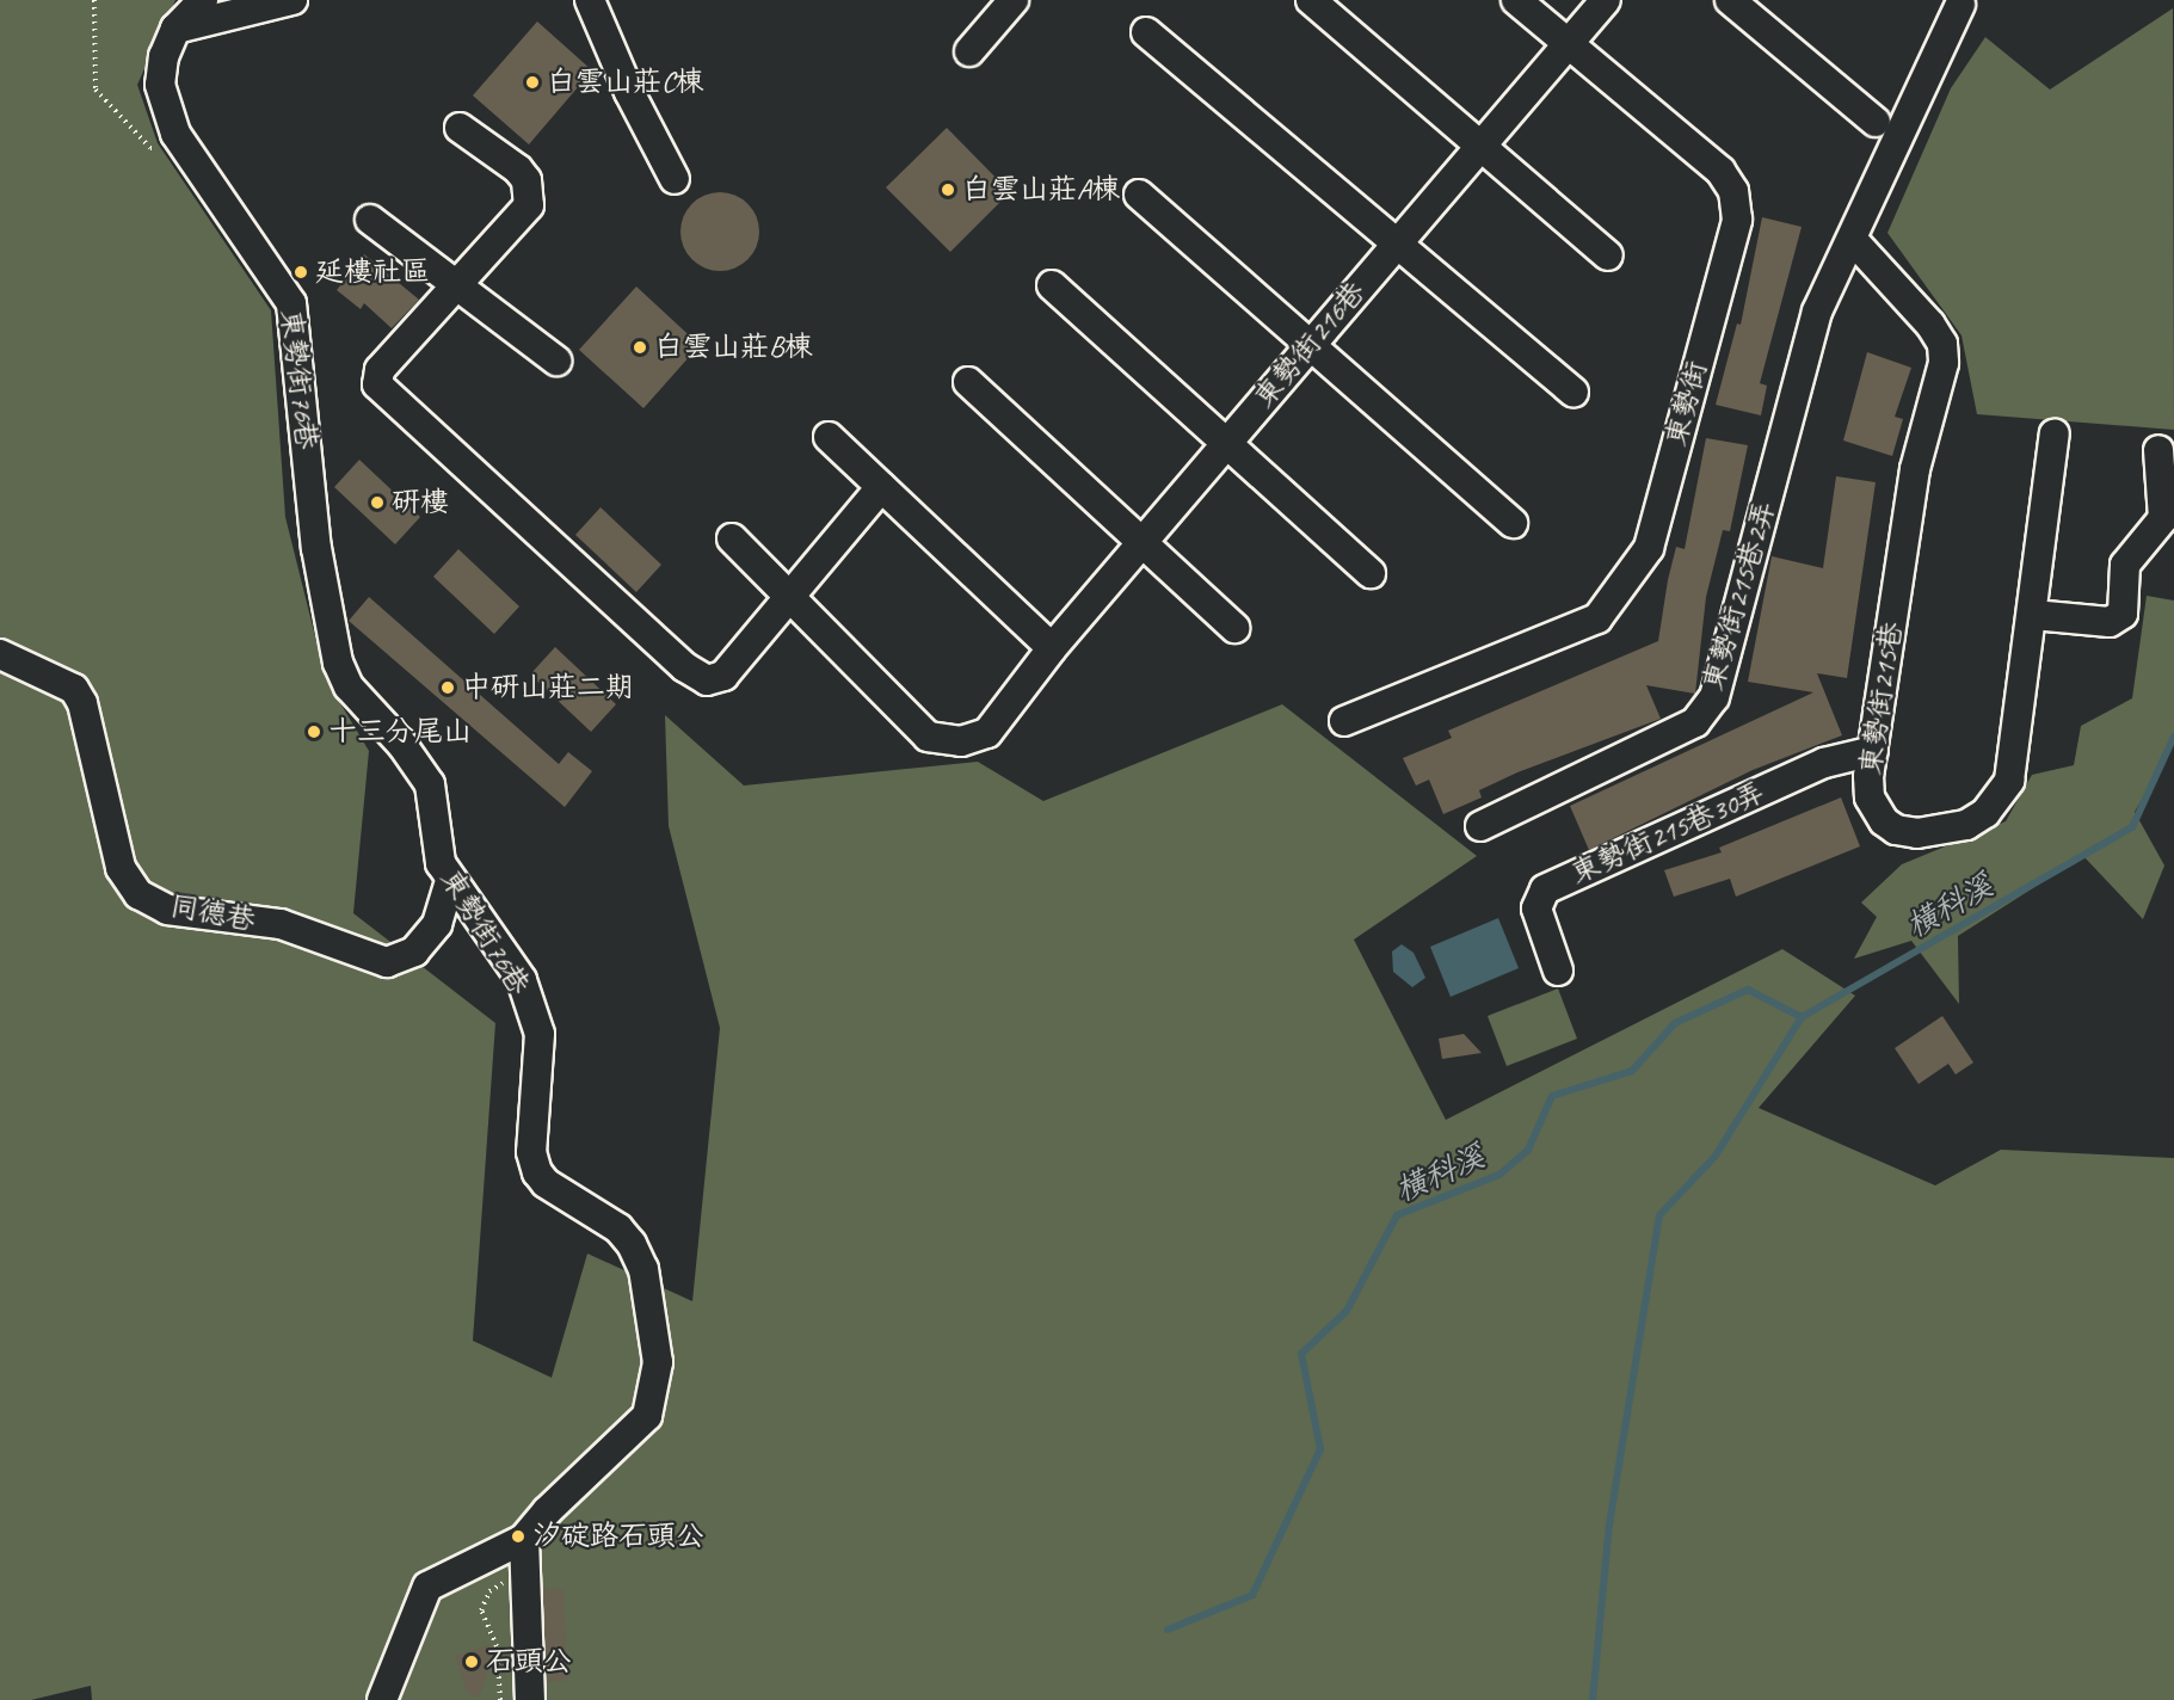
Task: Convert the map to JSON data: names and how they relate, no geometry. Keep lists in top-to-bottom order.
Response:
{
  "streets": {
    "street": [
      "東勢街216巷",
      "東勢街76巷",
      "東勢街",
      "東勢街215巷2弄",
      "東勢街215巷",
      "東勢街215巷30弄",
      "同德巷"
    ]
  },
  "crossings": [
    ["東勢街216巷", "東勢街"],
    ["東勢街76巷", "同德巷"],
    ["東勢街215巷2弄", "東勢街215巷"],
    ["東勢街215巷", "東勢街215巷30弄"]
  ],
  "water": ["橫科溪"],
  "places": [
    "白雲山莊C棟",
    "白雲山莊A棟",
    "延樓社區",
    "白雲山莊B棟",
    "研樓",
    "中研山莊二期",
    "十三分尾山",
    "汐碇路石頭公",
    "石頭公"
  ]
}
